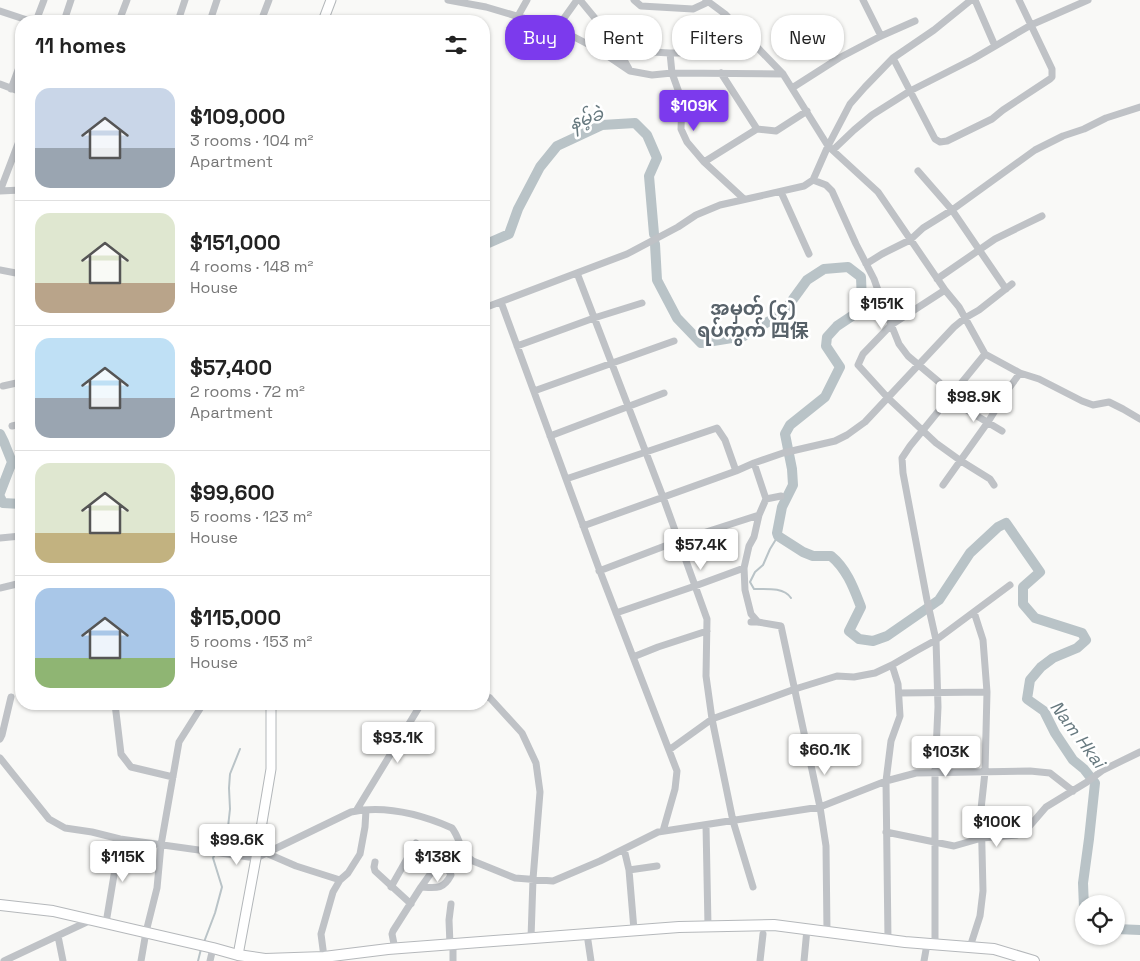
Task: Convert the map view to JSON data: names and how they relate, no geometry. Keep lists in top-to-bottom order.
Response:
{
  "districts": ["အမှတ် (၄) ရပ်ကွက် 四保"],
  "water": ["နမ့်ခဲ", "Nam Hkai"],
  "page": {
    "chip": [
      "Buy",
      "Rent",
      "Filters",
      "New"
    ],
    "heading": "11 homes",
    "list": [
      {
        "name": "$109,000",
        "note": "3 rooms · 104 m² · Apartment"
      },
      {
        "name": "$151,000",
        "note": "4 rooms · 148 m² · House"
      },
      {
        "name": "$57,400",
        "note": "2 rooms · 72 m² · Apartment"
      },
      {
        "name": "$99,600",
        "note": "5 rooms · 123 m² · House"
      },
      {
        "name": "$115,000",
        "note": "5 rooms · 153 m² · House"
      }
    ],
    "price": [
      "$109K",
      "$151K",
      "$98.9K",
      "$57.4K",
      "$93.1K",
      "$60.1K",
      "$103K",
      "$100K",
      "$99.6K",
      "$115K",
      "$138K"
    ]
  }
}
